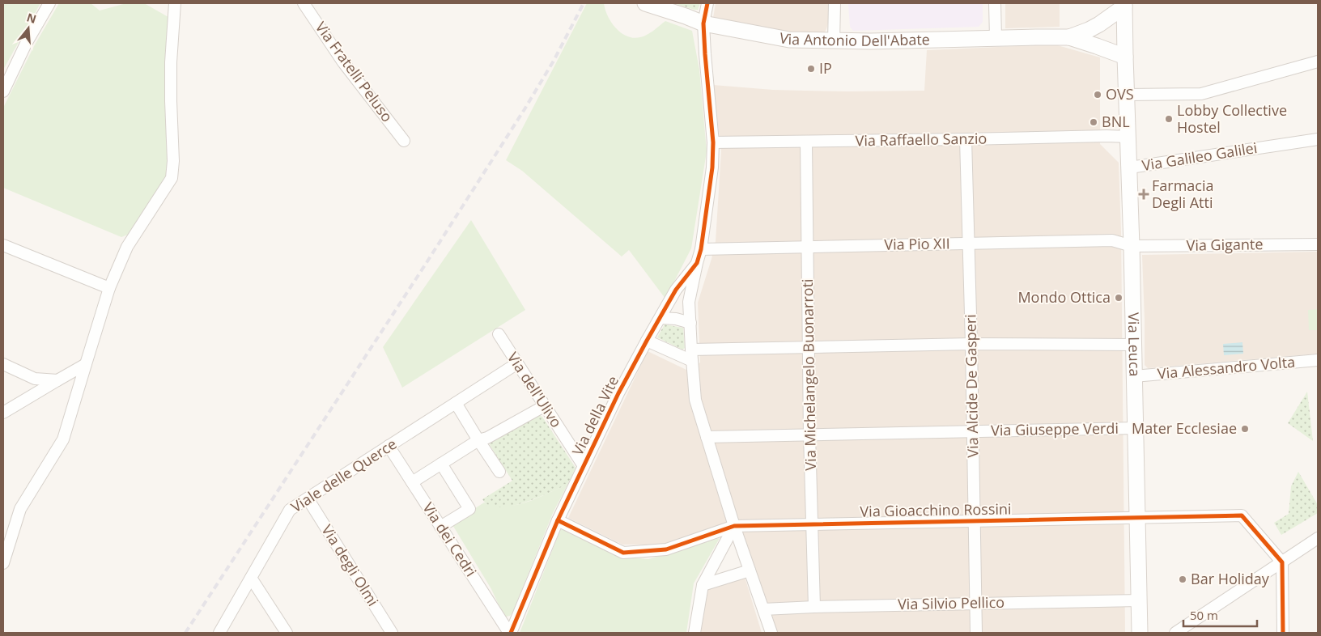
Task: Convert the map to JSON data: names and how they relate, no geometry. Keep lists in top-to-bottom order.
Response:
{
  "streets": {
    "main road": ["Via Antonio Dell'Abate", "Via Leuca"],
    "street": [
      "Via Fratelli Peluso",
      "Via Raffaello Sanzio",
      "Via Galileo Galilei",
      "Via Pio XII",
      "Via Gigante",
      "Via Alessandro Volta",
      "Via Michelangelo Buonarroti",
      "Via Alcide De Gasperi",
      "Via dell'Ulivo",
      "Via della Vite",
      "Via Giuseppe Verdi",
      "Viale delle Querce",
      "Via Gioacchino Rossini",
      "Via dei Cedri",
      "Via degli Olmi",
      "Via Silvio Pellico"
    ]
  },
  "crossings": [
    ["Via Antonio Dell'Abate", "Via Leuca"],
    ["Via Raffaello Sanzio", "Via Leuca"],
    ["Via Raffaello Sanzio", "Via Michelangelo Buonarroti"],
    ["Via Raffaello Sanzio", "Via Alcide De Gasperi"],
    ["Via Galileo Galilei", "Via Leuca"],
    ["Via Pio XII", "Via Gigante"],
    ["Via Pio XII", "Via Leuca"],
    ["Via Pio XII", "Via Michelangelo Buonarroti"],
    ["Via Pio XII", "Via Alcide De Gasperi"],
    ["Via Gigante", "Via Leuca"],
    ["Via Leuca", "Via Alessandro Volta"],
    ["Via Leuca", "Via Giuseppe Verdi"],
    ["Via Leuca", "Via Gioacchino Rossini"],
    ["Via Leuca", "Via Silvio Pellico"],
    ["Via Michelangelo Buonarroti", "Via Giuseppe Verdi"],
    ["Via Michelangelo Buonarroti", "Via Gioacchino Rossini"],
    ["Via Michelangelo Buonarroti", "Via Silvio Pellico"],
    ["Via Alcide De Gasperi", "Via Giuseppe Verdi"],
    ["Via Alcide De Gasperi", "Via Gioacchino Rossini"],
    ["Via Alcide De Gasperi", "Via Silvio Pellico"],
    ["Via dell'Ulivo", "Via della Vite"],
    ["Via dell'Ulivo", "Viale delle Querce"],
    ["Via della Vite", "Via dei Cedri"],
    ["Viale delle Querce", "Via dei Cedri"],
    ["Viale delle Querce", "Via degli Olmi"]
  ],
  "places": {
    "other": [
      "IP",
      "OVS",
      "Lobby Collective Hostel",
      "BNL",
      "Mondo Ottica",
      "Mater Ecclesiae",
      "Bar Holiday"
    ],
    "health": ["Farmacia Degli Atti"]
  },
  "scale_bar": "50 m",
  "north": "top"
}
